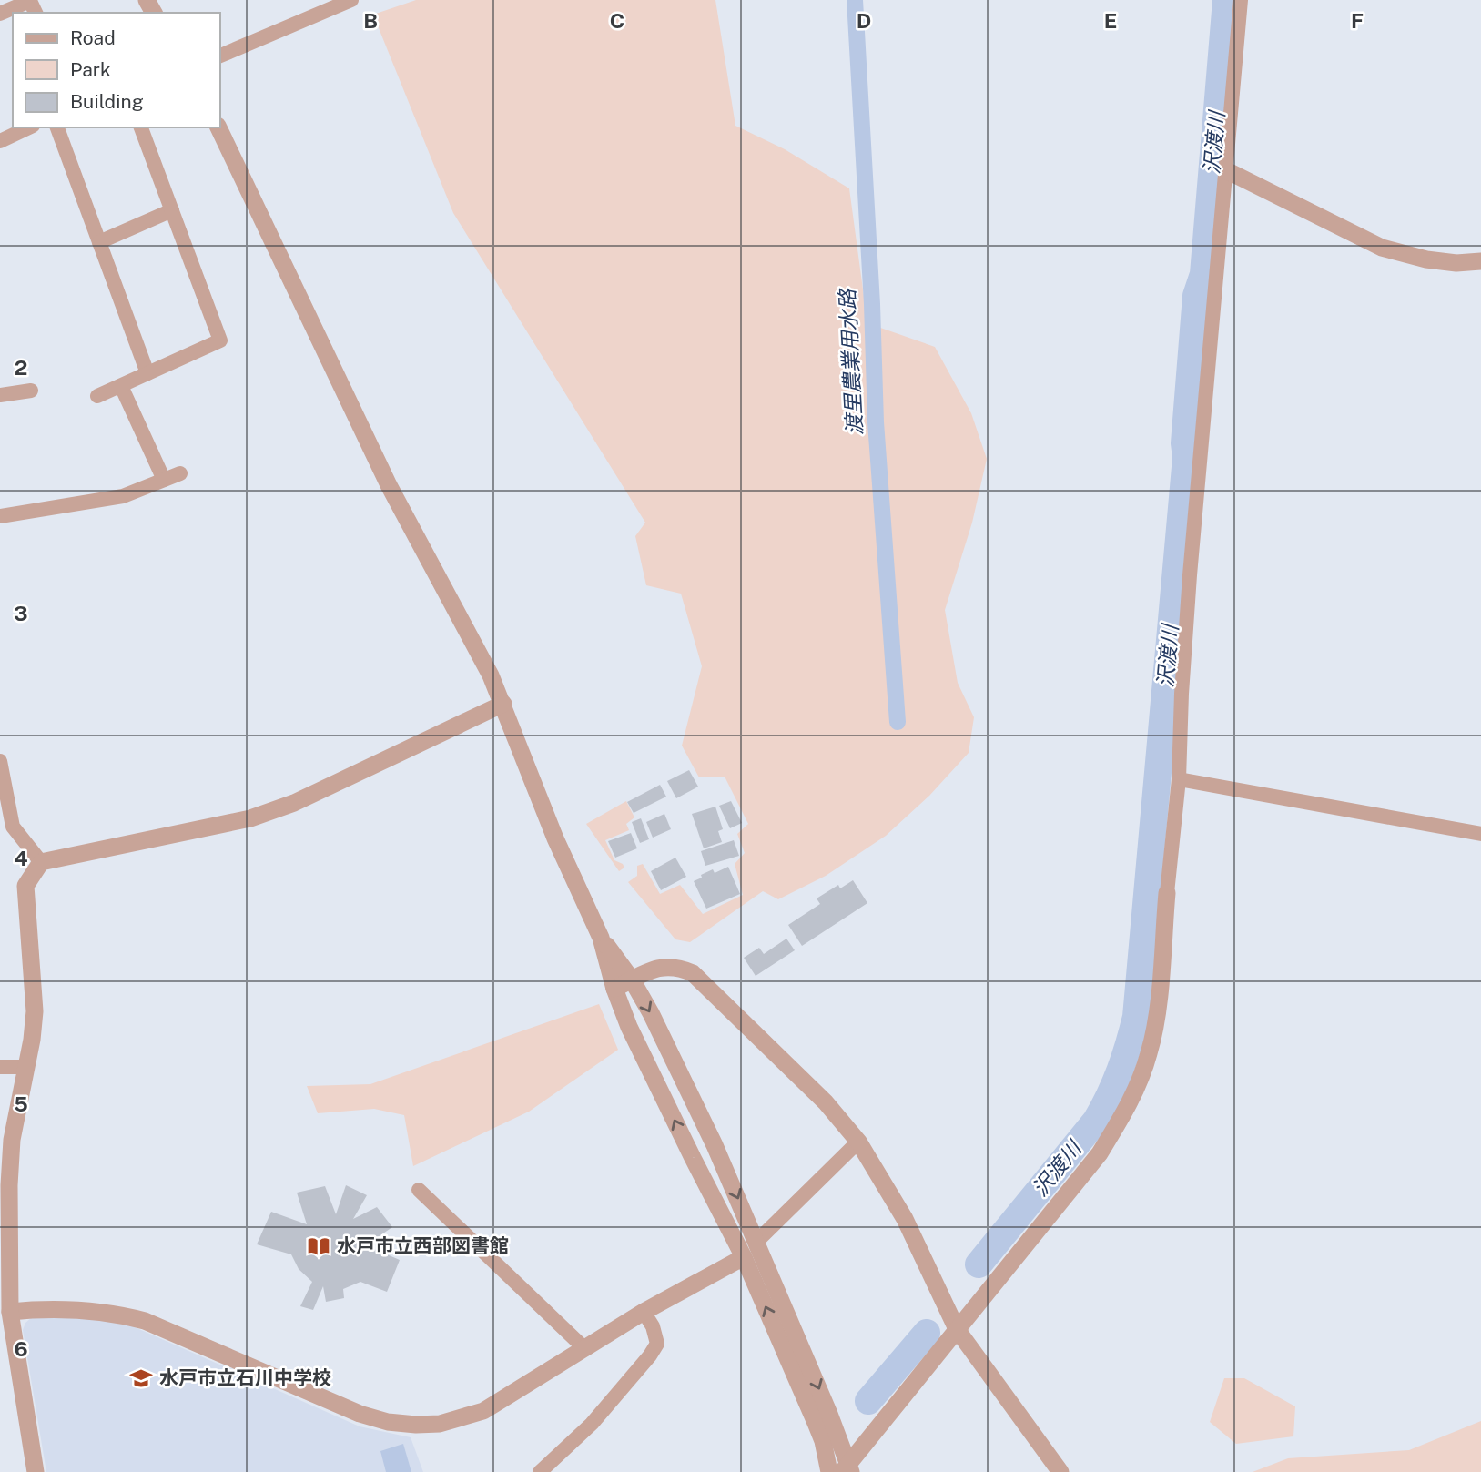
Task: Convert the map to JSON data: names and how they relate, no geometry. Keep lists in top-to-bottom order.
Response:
{
  "water": ["沢渡川", "渡里農業用水路"],
  "places": {
    "library": ["水戸市立西部図書館"],
    "school or university": ["水戸市立石川中学校"]
  },
  "legend": ["Road", "Park", "Building"],
  "grid": {
    "columns": [
      "B",
      "C",
      "D",
      "E",
      "F"
    ],
    "rows": [
      "2",
      "3",
      "4",
      "5",
      "6"
    ]
  }
}
